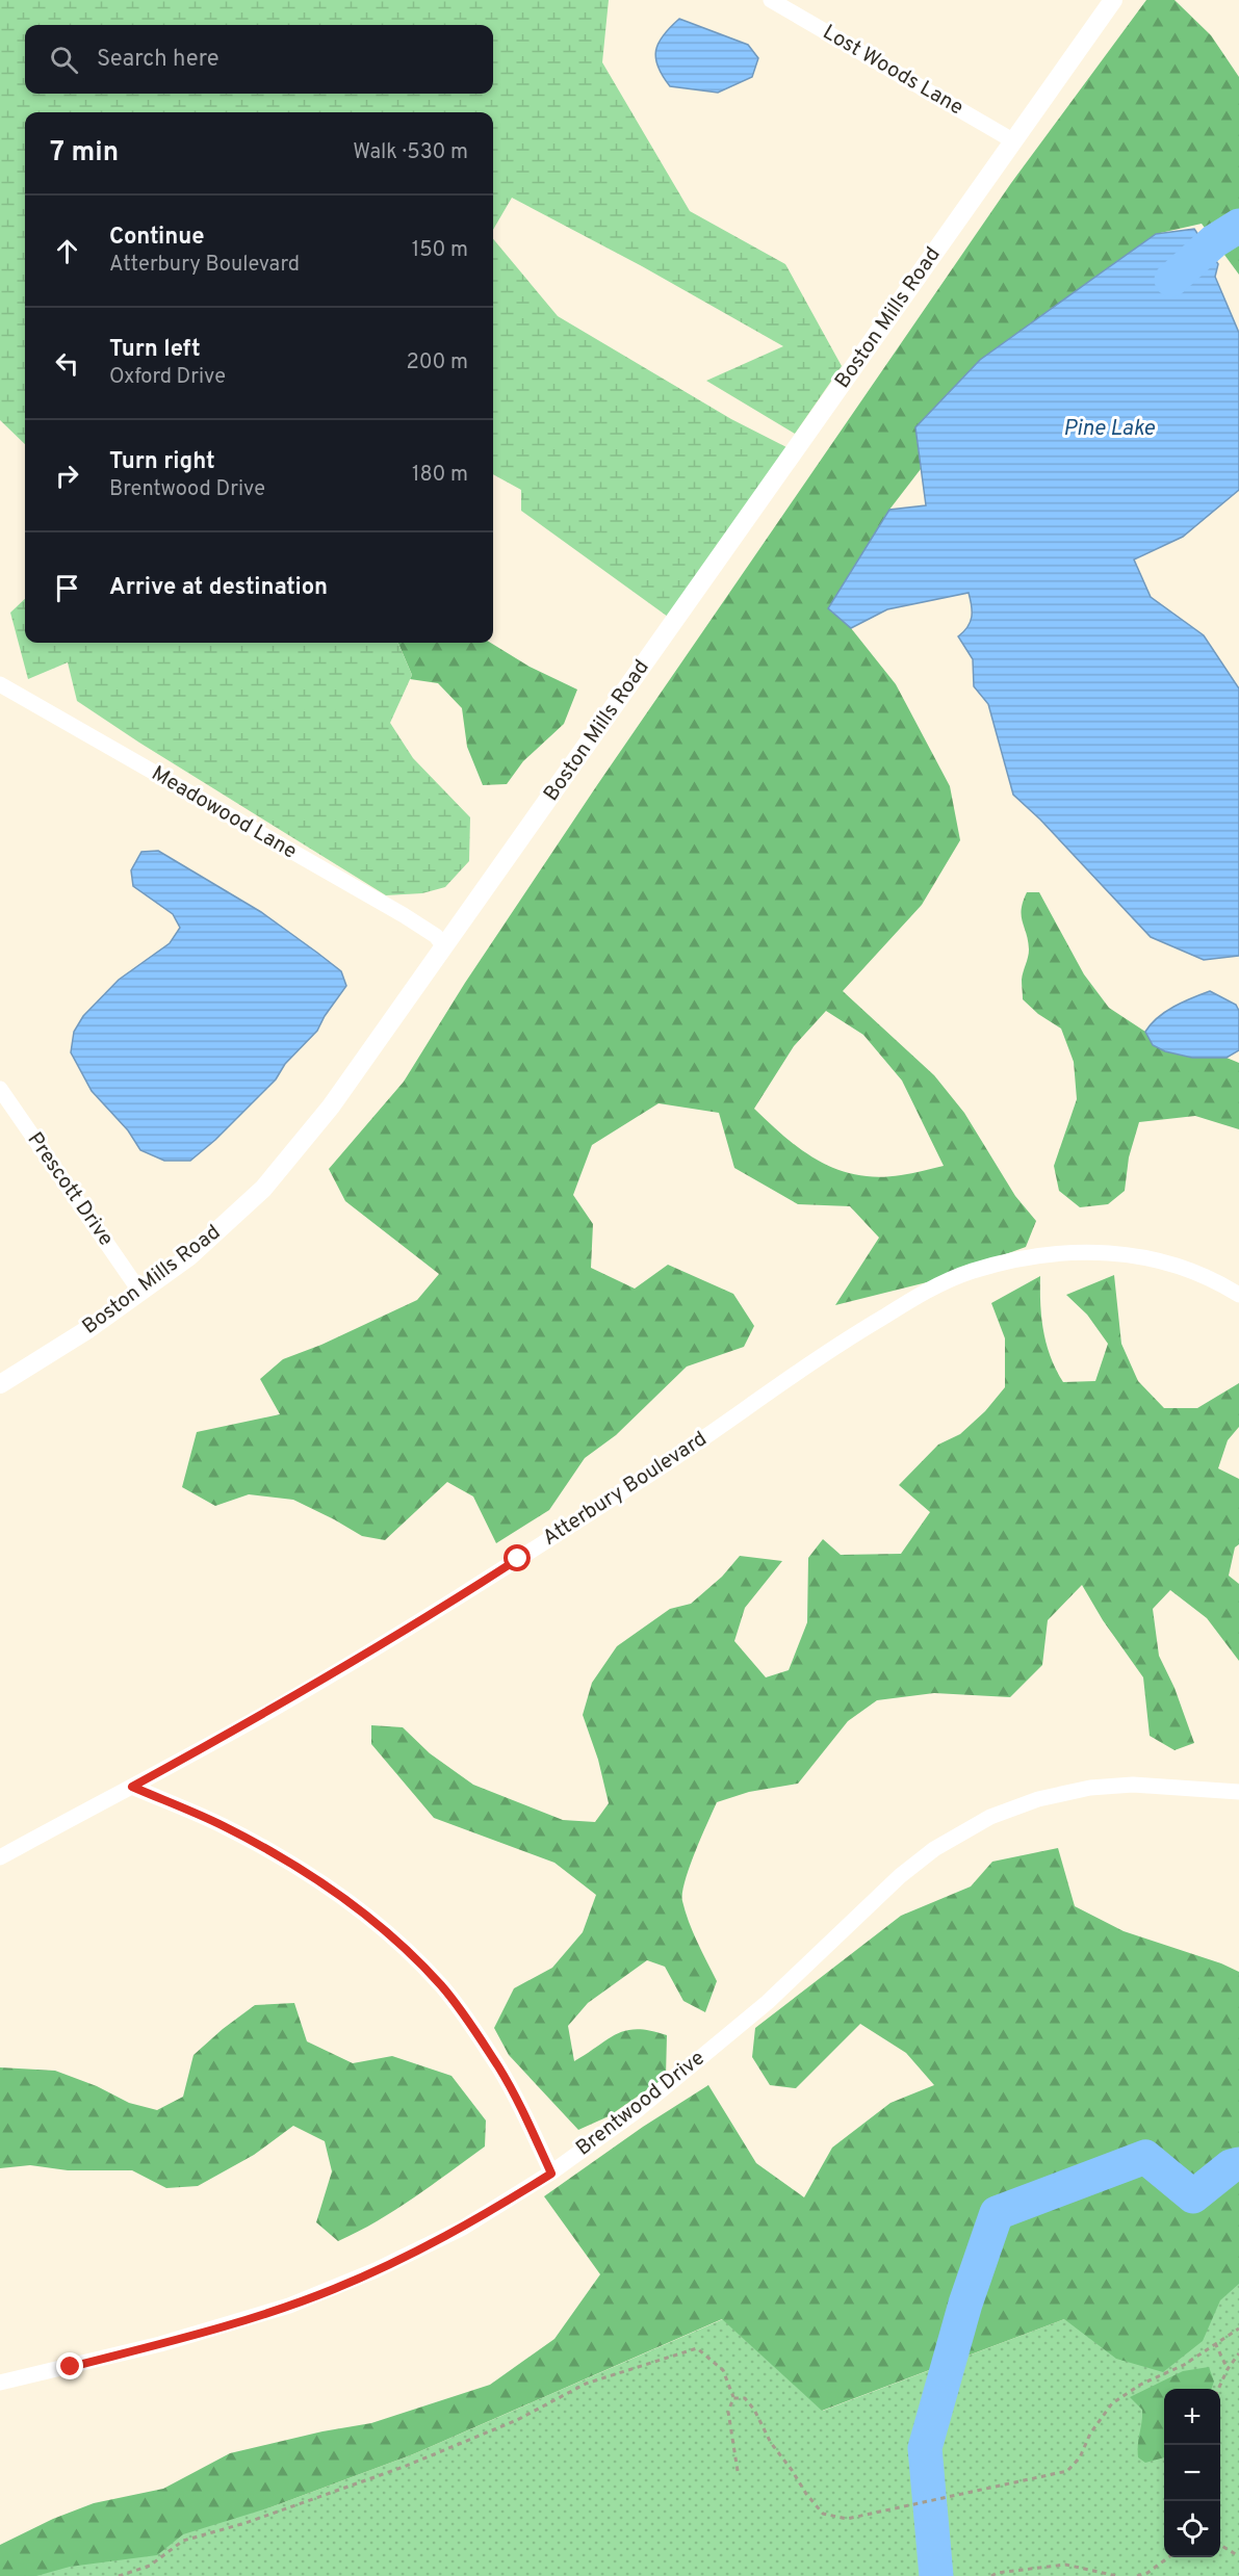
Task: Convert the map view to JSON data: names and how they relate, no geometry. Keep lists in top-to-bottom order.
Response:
{
  "streets": {
    "street": [
      "Lost Woods Lane",
      "Boston Mills Road",
      "Meadowood Lane",
      "Prescott Drive",
      "Atterbury Boulevard",
      "Brentwood Drive"
    ]
  },
  "crossings": [
    ["Lost Woods Lane", "Boston Mills Road"],
    ["Boston Mills Road", "Meadowood Lane"],
    ["Boston Mills Road", "Prescott Drive"]
  ],
  "water": ["Pine Lake"],
  "page": {
    "search": "Search here",
    "heading": ["7 min", "Walk · 530 m"],
    "list": [
      ["Continue", "Atterbury Boulevard", "150 m"],
      ["Turn left", "Oxford Drive", "200 m"],
      ["Turn right", "Brentwood Drive", "180 m"],
      "Arrive at destination"
    ],
    "map_buttons": ["+", "−"]
  }
}
